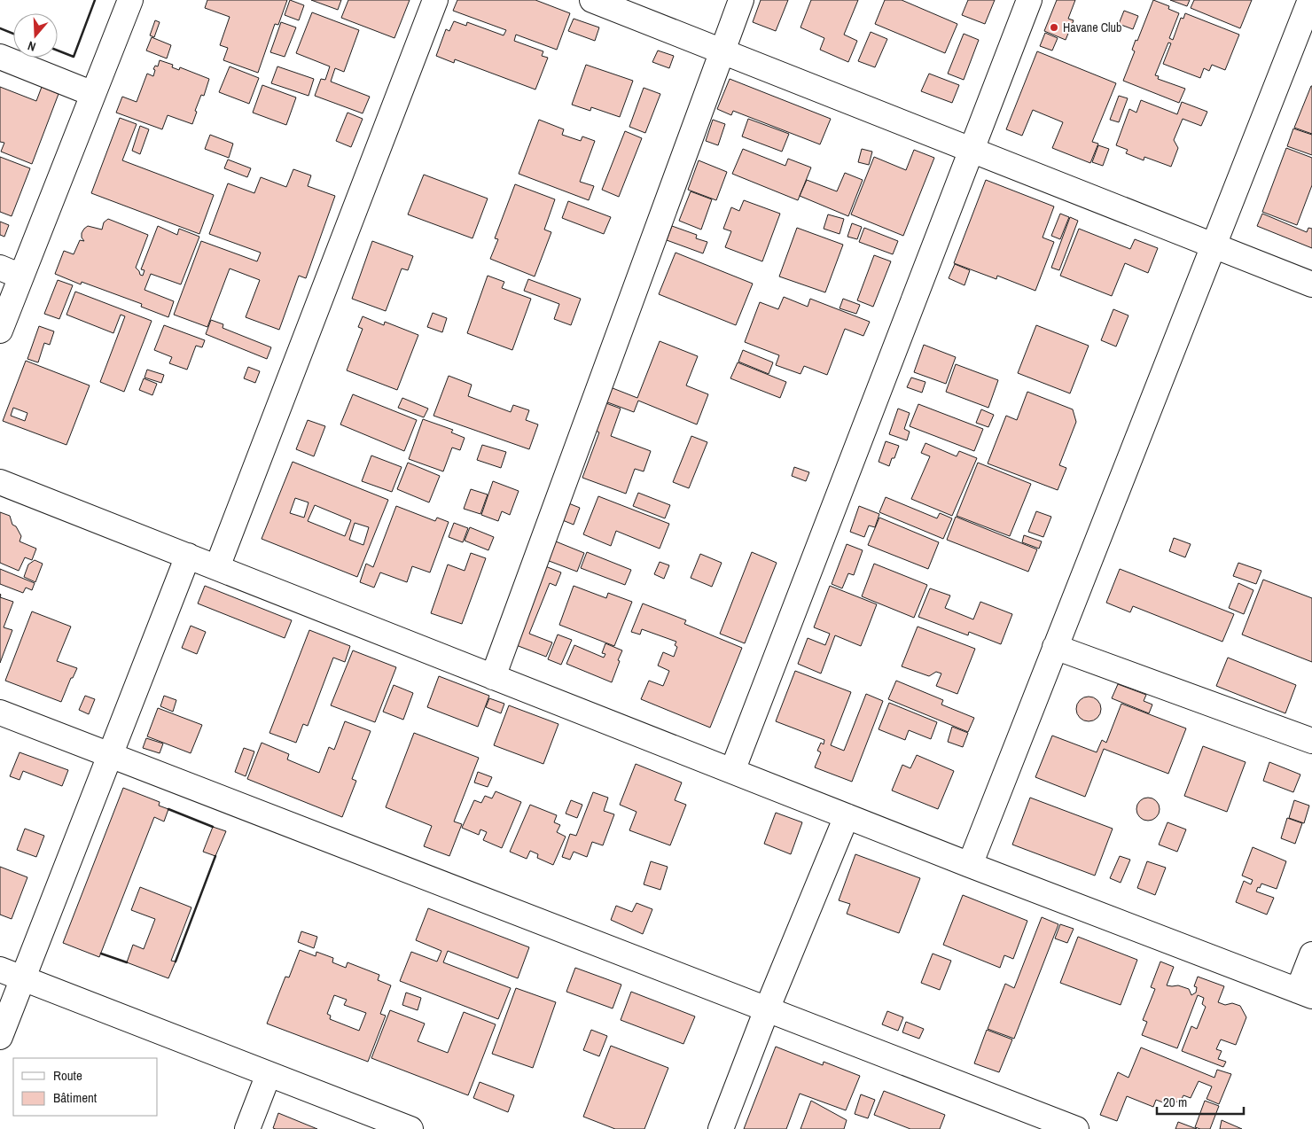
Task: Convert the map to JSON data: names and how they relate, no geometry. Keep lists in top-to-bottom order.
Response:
{
  "places": ["Havane Club"],
  "legend": ["Route", "Bâtiment"],
  "scale_bar": "20 m",
  "north": "bottom"
}
